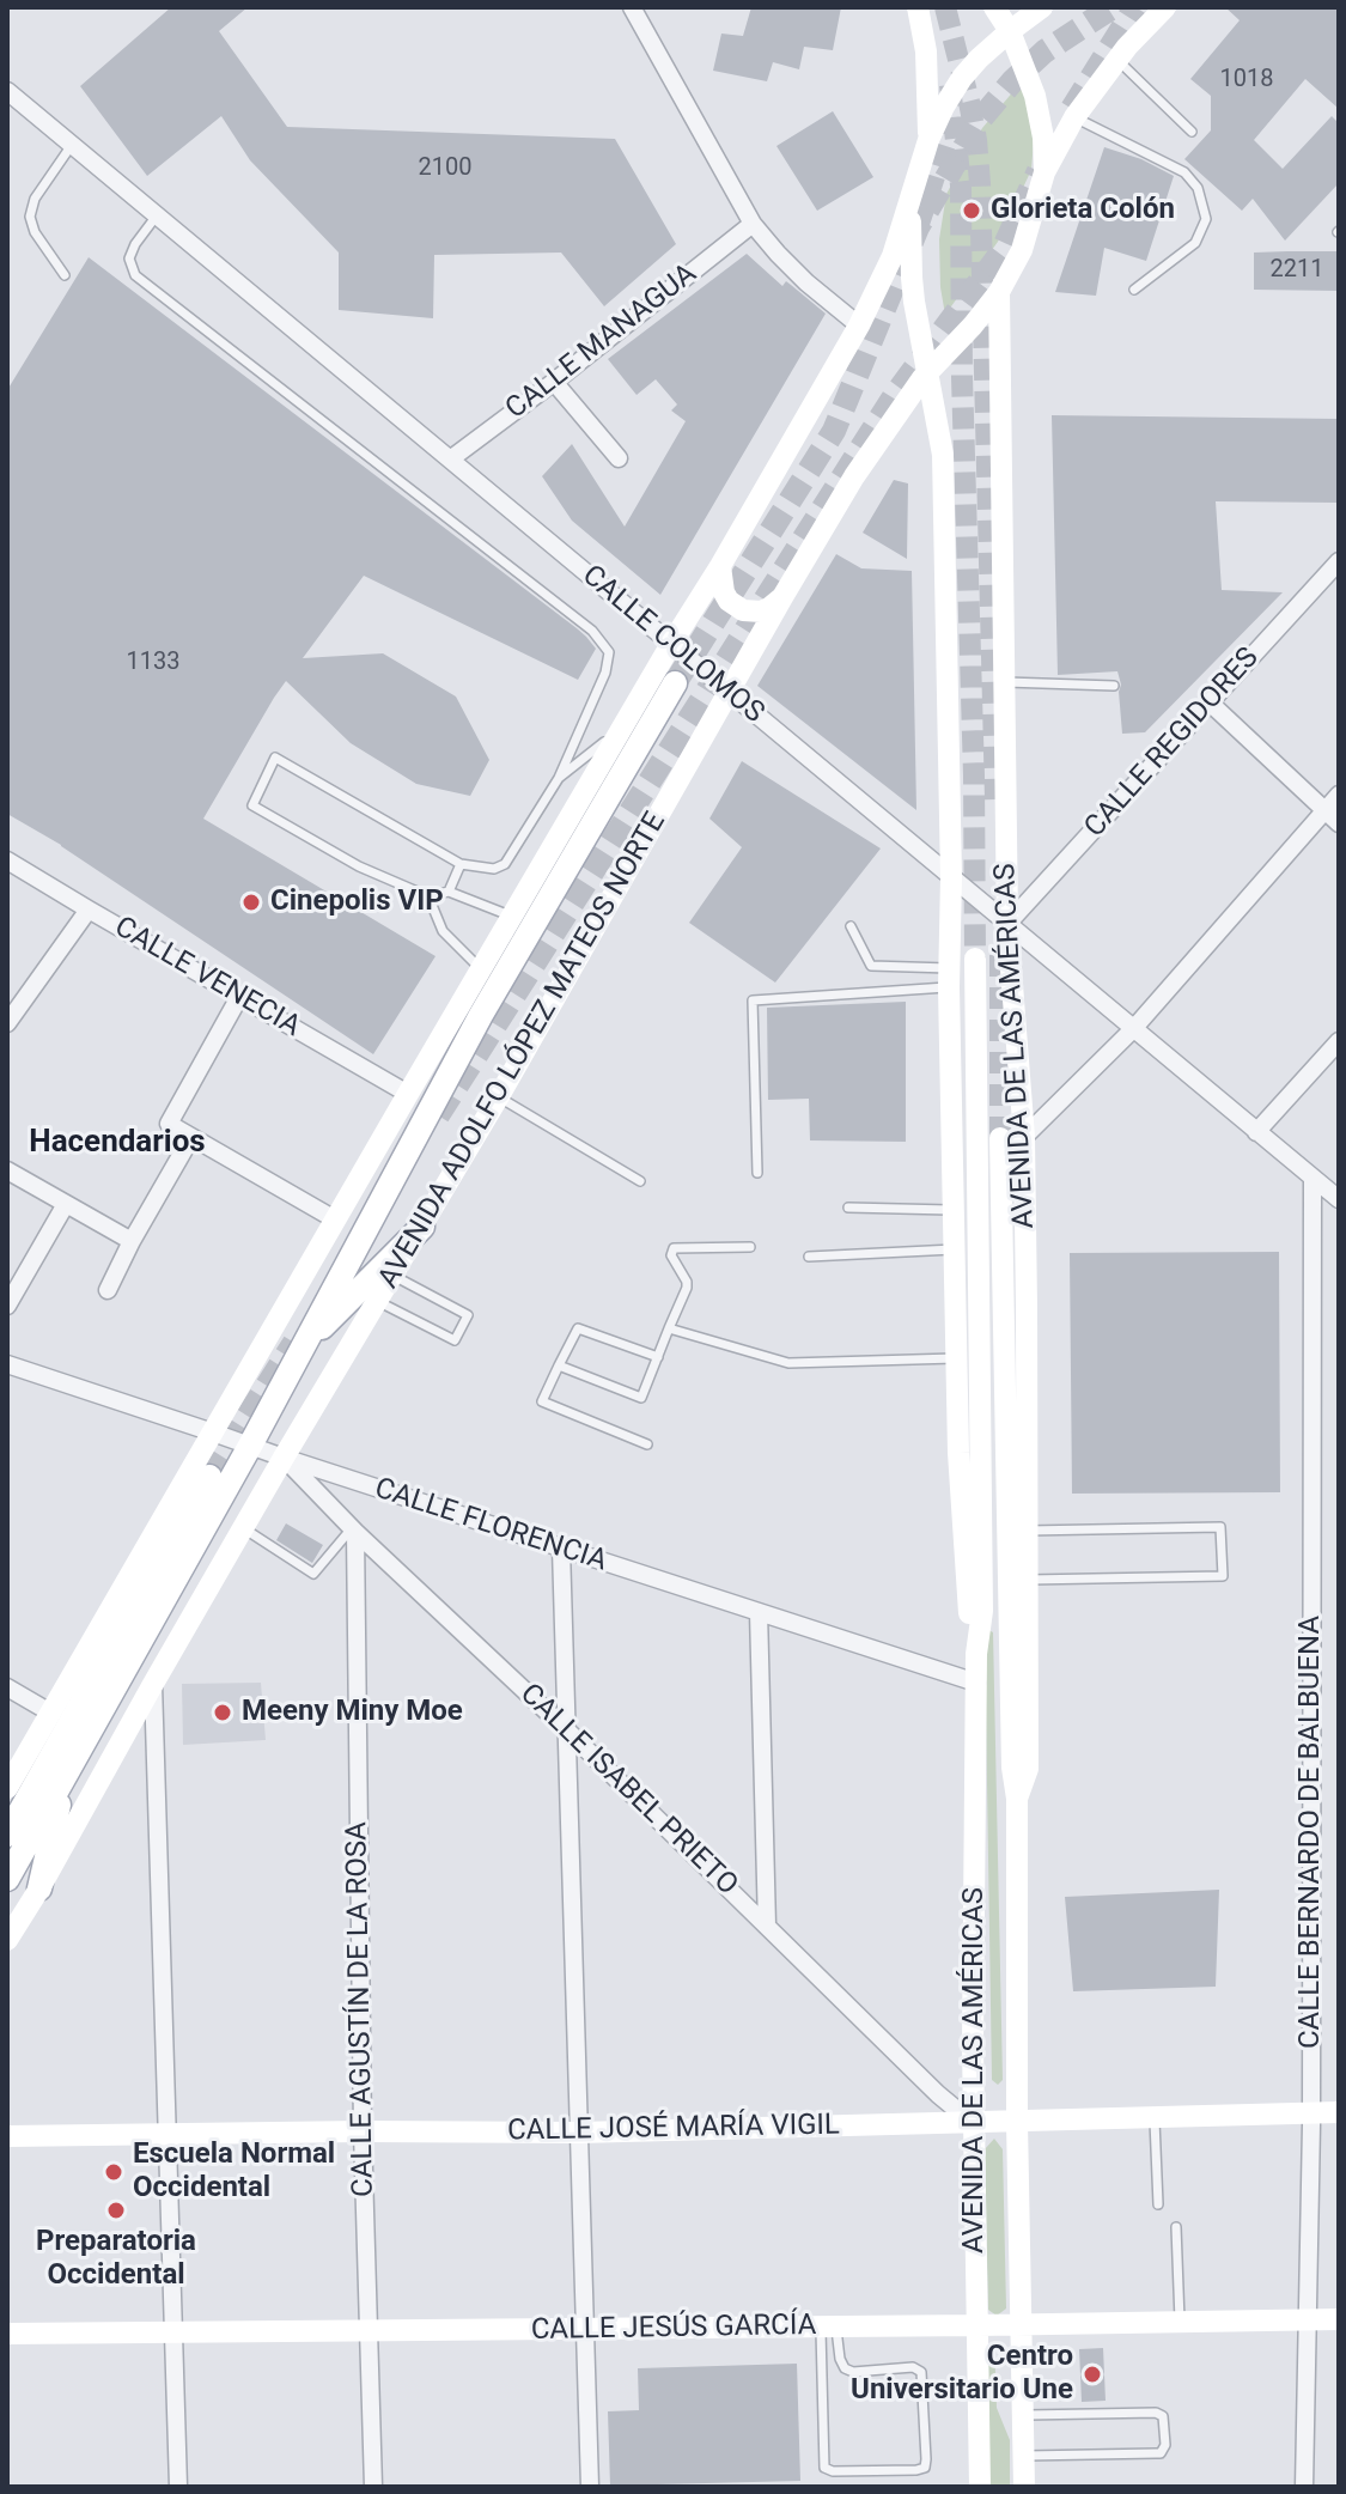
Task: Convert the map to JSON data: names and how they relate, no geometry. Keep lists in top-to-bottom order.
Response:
{
  "streets": {
    "main road": [
      "AVENIDA DE LAS AMÉRICAS",
      "AVENIDA ADOLFO LÓPEZ MATEOS NORTE",
      "CALLE JOSÉ MARÍA VIGIL",
      "CALLE JESÚS GARCÍA"
    ],
    "street": [
      "CALLE MANAGUA",
      "CALLE COLOMOS",
      "CALLE REGIDORES",
      "CALLE VENECIA",
      "CALLE FLORENCIA",
      "CALLE ISABEL PRIETO",
      "CALLE BERNARDO DE BALBUENA",
      "CALLE AGUSTÍN DE LA ROSA"
    ]
  },
  "crossings": [
    ["CALLE MANAGUA", "CALLE COLOMOS"],
    ["CALLE COLOMOS", "CALLE REGIDORES"],
    ["CALLE COLOMOS", "AVENIDA DE LAS AMÉRICAS"],
    ["CALLE COLOMOS", "AVENIDA ADOLFO LÓPEZ MATEOS NORTE"],
    ["CALLE COLOMOS", "CALLE BERNARDO DE BALBUENA"],
    ["CALLE REGIDORES", "AVENIDA DE LAS AMÉRICAS"],
    ["AVENIDA DE LAS AMÉRICAS", "AVENIDA ADOLFO LÓPEZ MATEOS NORTE"],
    ["AVENIDA DE LAS AMÉRICAS", "CALLE FLORENCIA"],
    ["AVENIDA DE LAS AMÉRICAS", "CALLE ISABEL PRIETO"],
    ["AVENIDA DE LAS AMÉRICAS", "CALLE JOSÉ MARÍA VIGIL"],
    ["AVENIDA DE LAS AMÉRICAS", "CALLE JESÚS GARCÍA"],
    ["AVENIDA ADOLFO LÓPEZ MATEOS NORTE", "CALLE FLORENCIA"],
    ["AVENIDA ADOLFO LÓPEZ MATEOS NORTE", "CALLE ISABEL PRIETO"],
    ["CALLE FLORENCIA", "CALLE ISABEL PRIETO"],
    ["CALLE ISABEL PRIETO", "CALLE AGUSTÍN DE LA ROSA"],
    ["CALLE ISABEL PRIETO", "CALLE JOSÉ MARÍA VIGIL"],
    ["CALLE BERNARDO DE BALBUENA", "CALLE JOSÉ MARÍA VIGIL"],
    ["CALLE BERNARDO DE BALBUENA", "CALLE JESÚS GARCÍA"],
    ["CALLE AGUSTÍN DE LA ROSA", "CALLE JOSÉ MARÍA VIGIL"],
    ["CALLE AGUSTÍN DE LA ROSA", "CALLE JESÚS GARCÍA"]
  ],
  "districts": ["Hacendarios"],
  "places": [
    "Glorieta Colón",
    "Cinepolis VIP",
    "Meeny Miny Moe",
    "Escuela Normal Occidental",
    "Preparatoria Occidental",
    "Centro Universitario Une"
  ],
  "house_numbers": [
    "1018",
    "2100",
    "2211",
    "1133"
  ]
}
